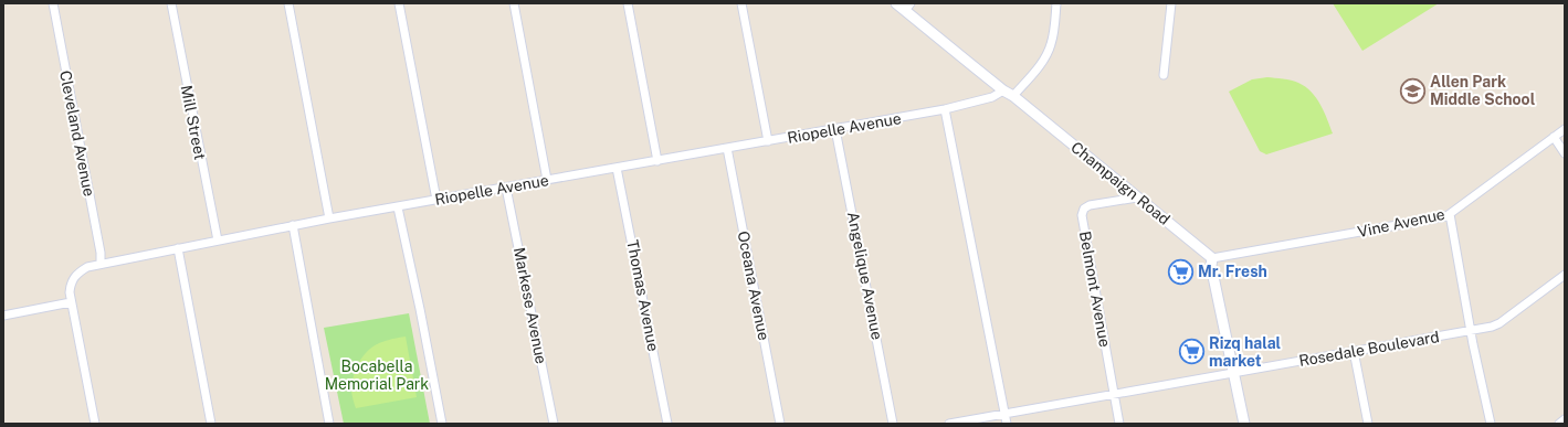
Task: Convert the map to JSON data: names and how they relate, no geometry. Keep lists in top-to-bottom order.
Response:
{
  "streets": {
    "street": [
      "Mill Street",
      "Riopelle Avenue",
      "Cleveland Avenue",
      "Champaign Road",
      "Vine Avenue",
      "Angelique Avenue",
      "Oceana Avenue",
      "Belmont Avenue",
      "Thomas Avenue",
      "Markese Avenue",
      "Rosedale Boulevard"
    ]
  },
  "crossings": [
    ["Mill Street", "Riopelle Avenue"],
    ["Riopelle Avenue", "Cleveland Avenue"],
    ["Riopelle Avenue", "Champaign Road"],
    ["Riopelle Avenue", "Angelique Avenue"],
    ["Riopelle Avenue", "Oceana Avenue"],
    ["Riopelle Avenue", "Thomas Avenue"],
    ["Riopelle Avenue", "Markese Avenue"],
    ["Champaign Road", "Vine Avenue"],
    ["Champaign Road", "Belmont Avenue"],
    ["Belmont Avenue", "Rosedale Boulevard"]
  ],
  "parks": ["Bocabella Memorial Park"],
  "places": {
    "school or university": ["Allen Park Middle School"],
    "supermarket": ["Mr. Fresh", "Rizq halal market"]
  }
}
